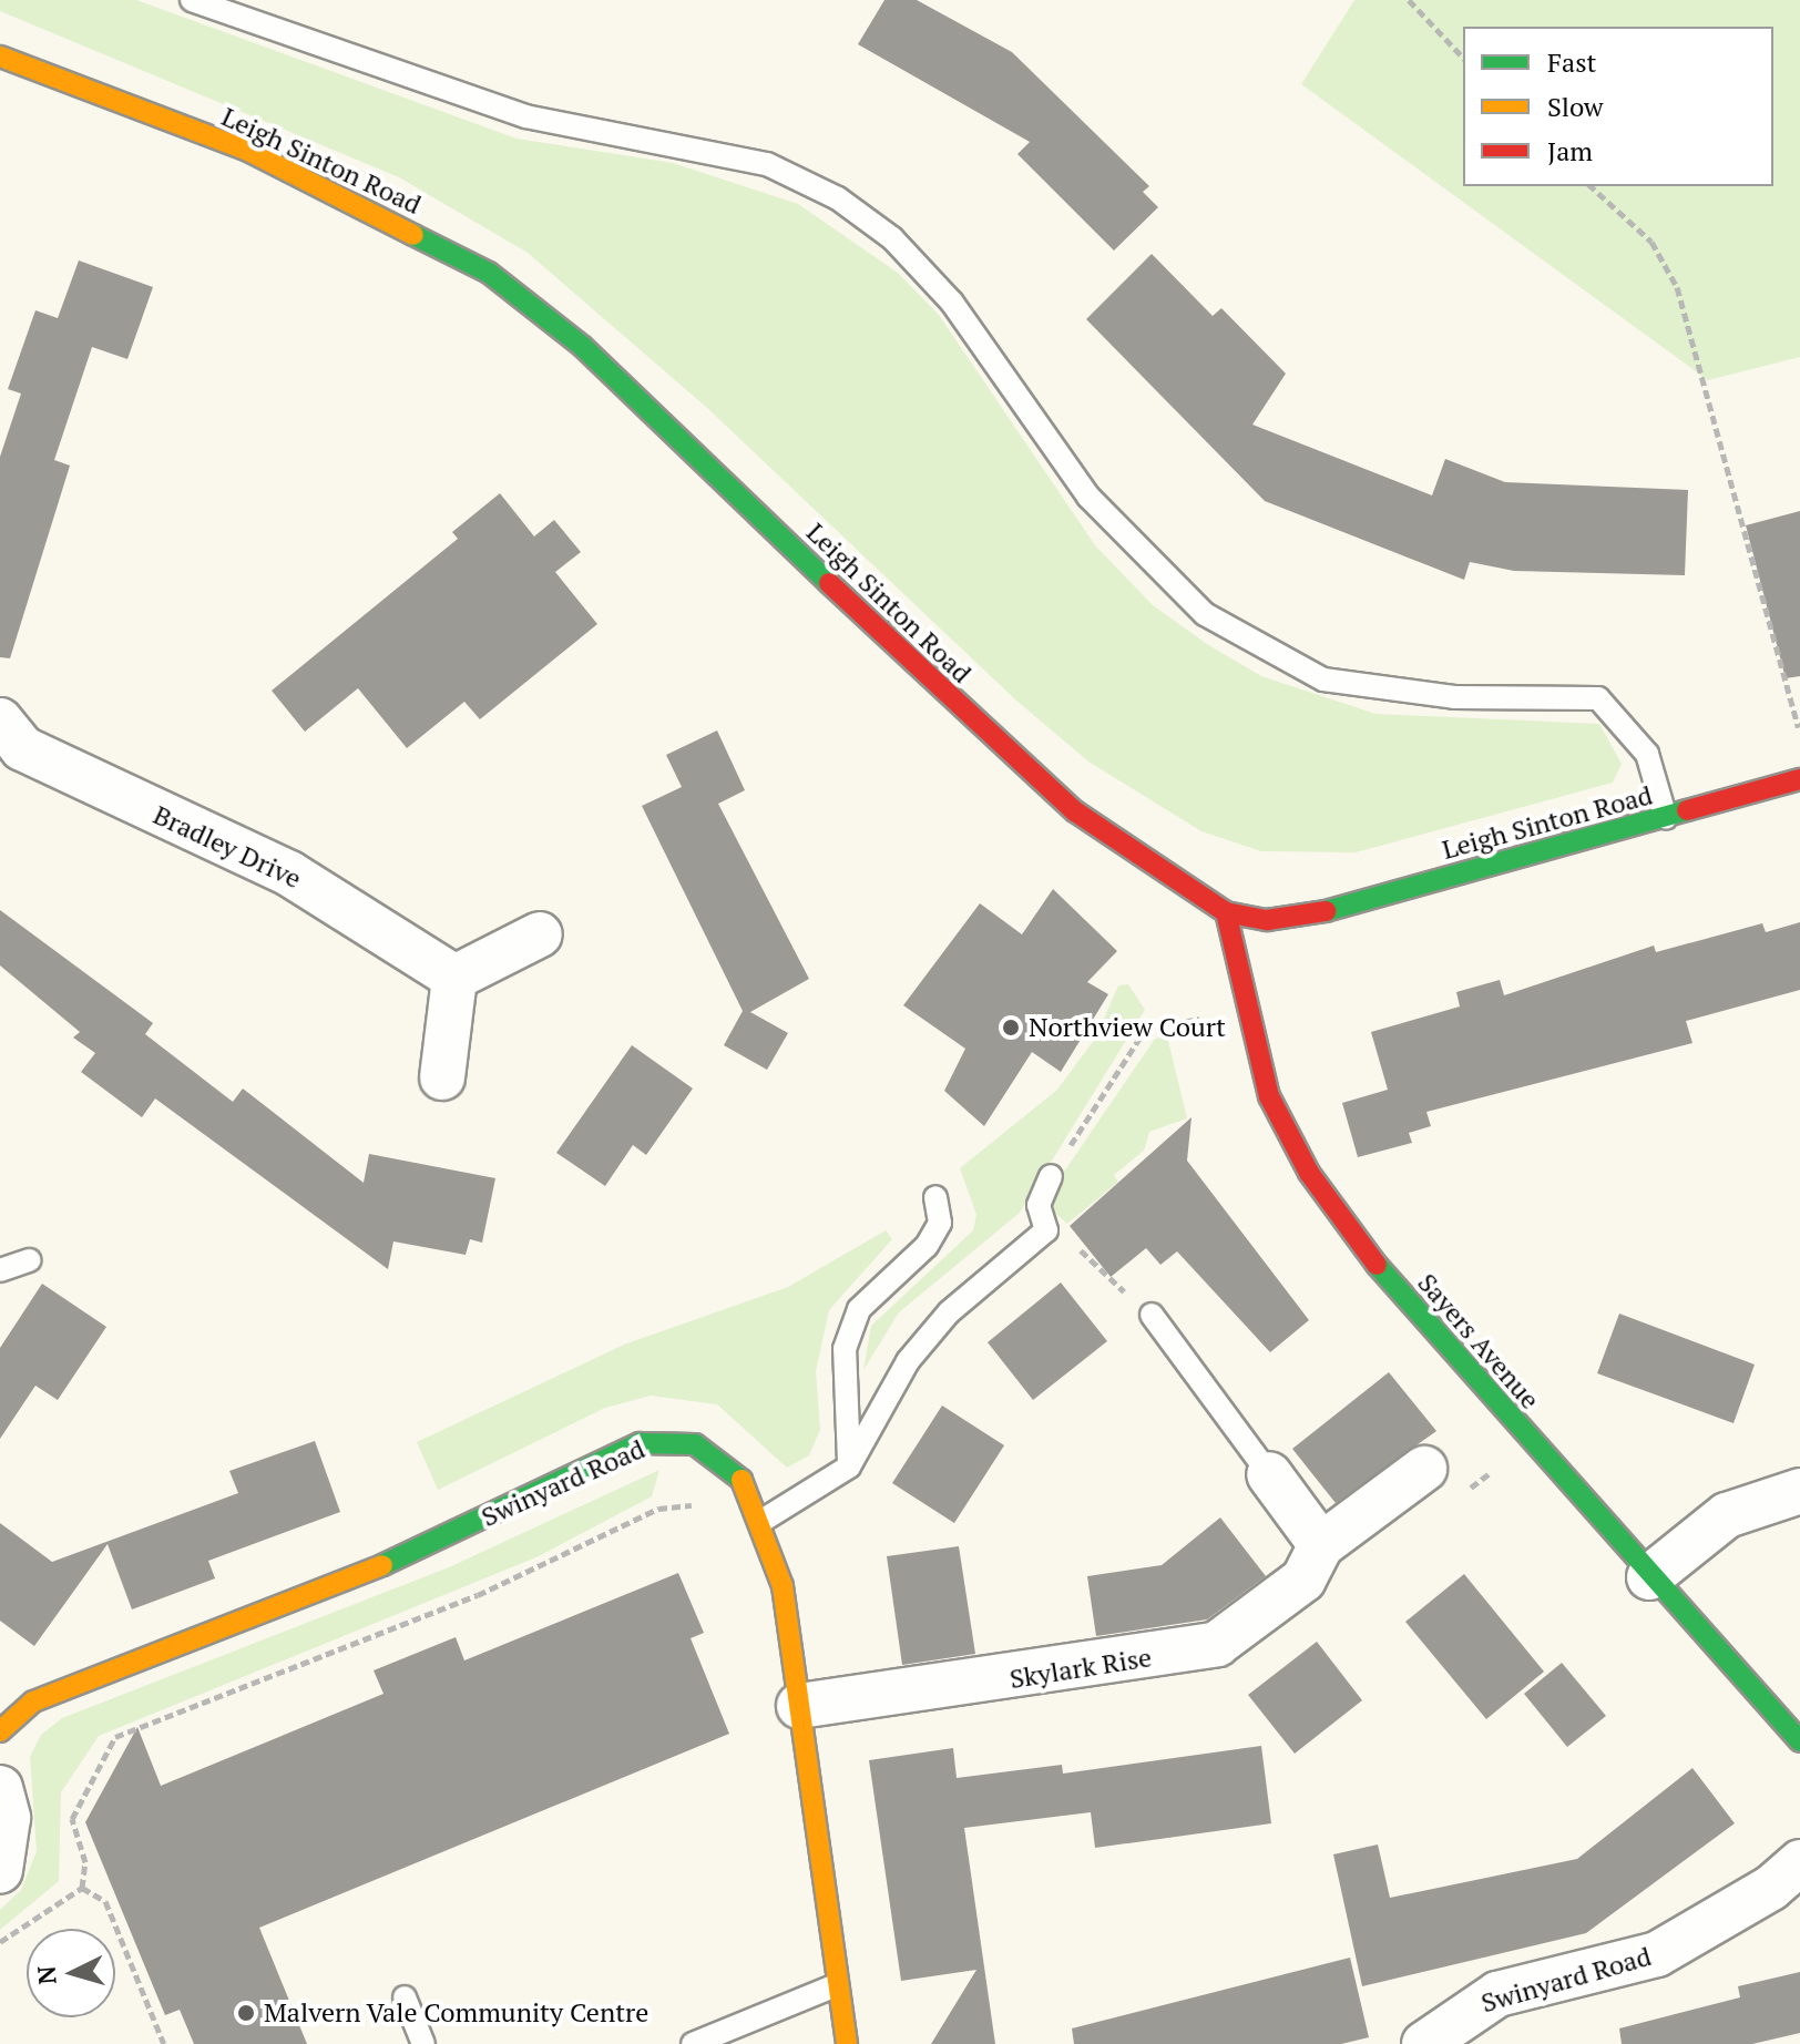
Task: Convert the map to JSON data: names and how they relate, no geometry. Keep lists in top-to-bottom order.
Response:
{
  "streets": {
    "street": [
      "Leigh Sinton Road",
      "Bradley Drive",
      "Sayers Avenue",
      "Swinyard Road",
      "Skylark Rise"
    ]
  },
  "crossings": [
    ["Leigh Sinton Road", "Sayers Avenue"],
    ["Swinyard Road", "Skylark Rise"]
  ],
  "places": ["Northview Court", "Malvern Vale Community Centre"],
  "legend": ["Fast", "Slow", "Jam"],
  "north": "left"
}
